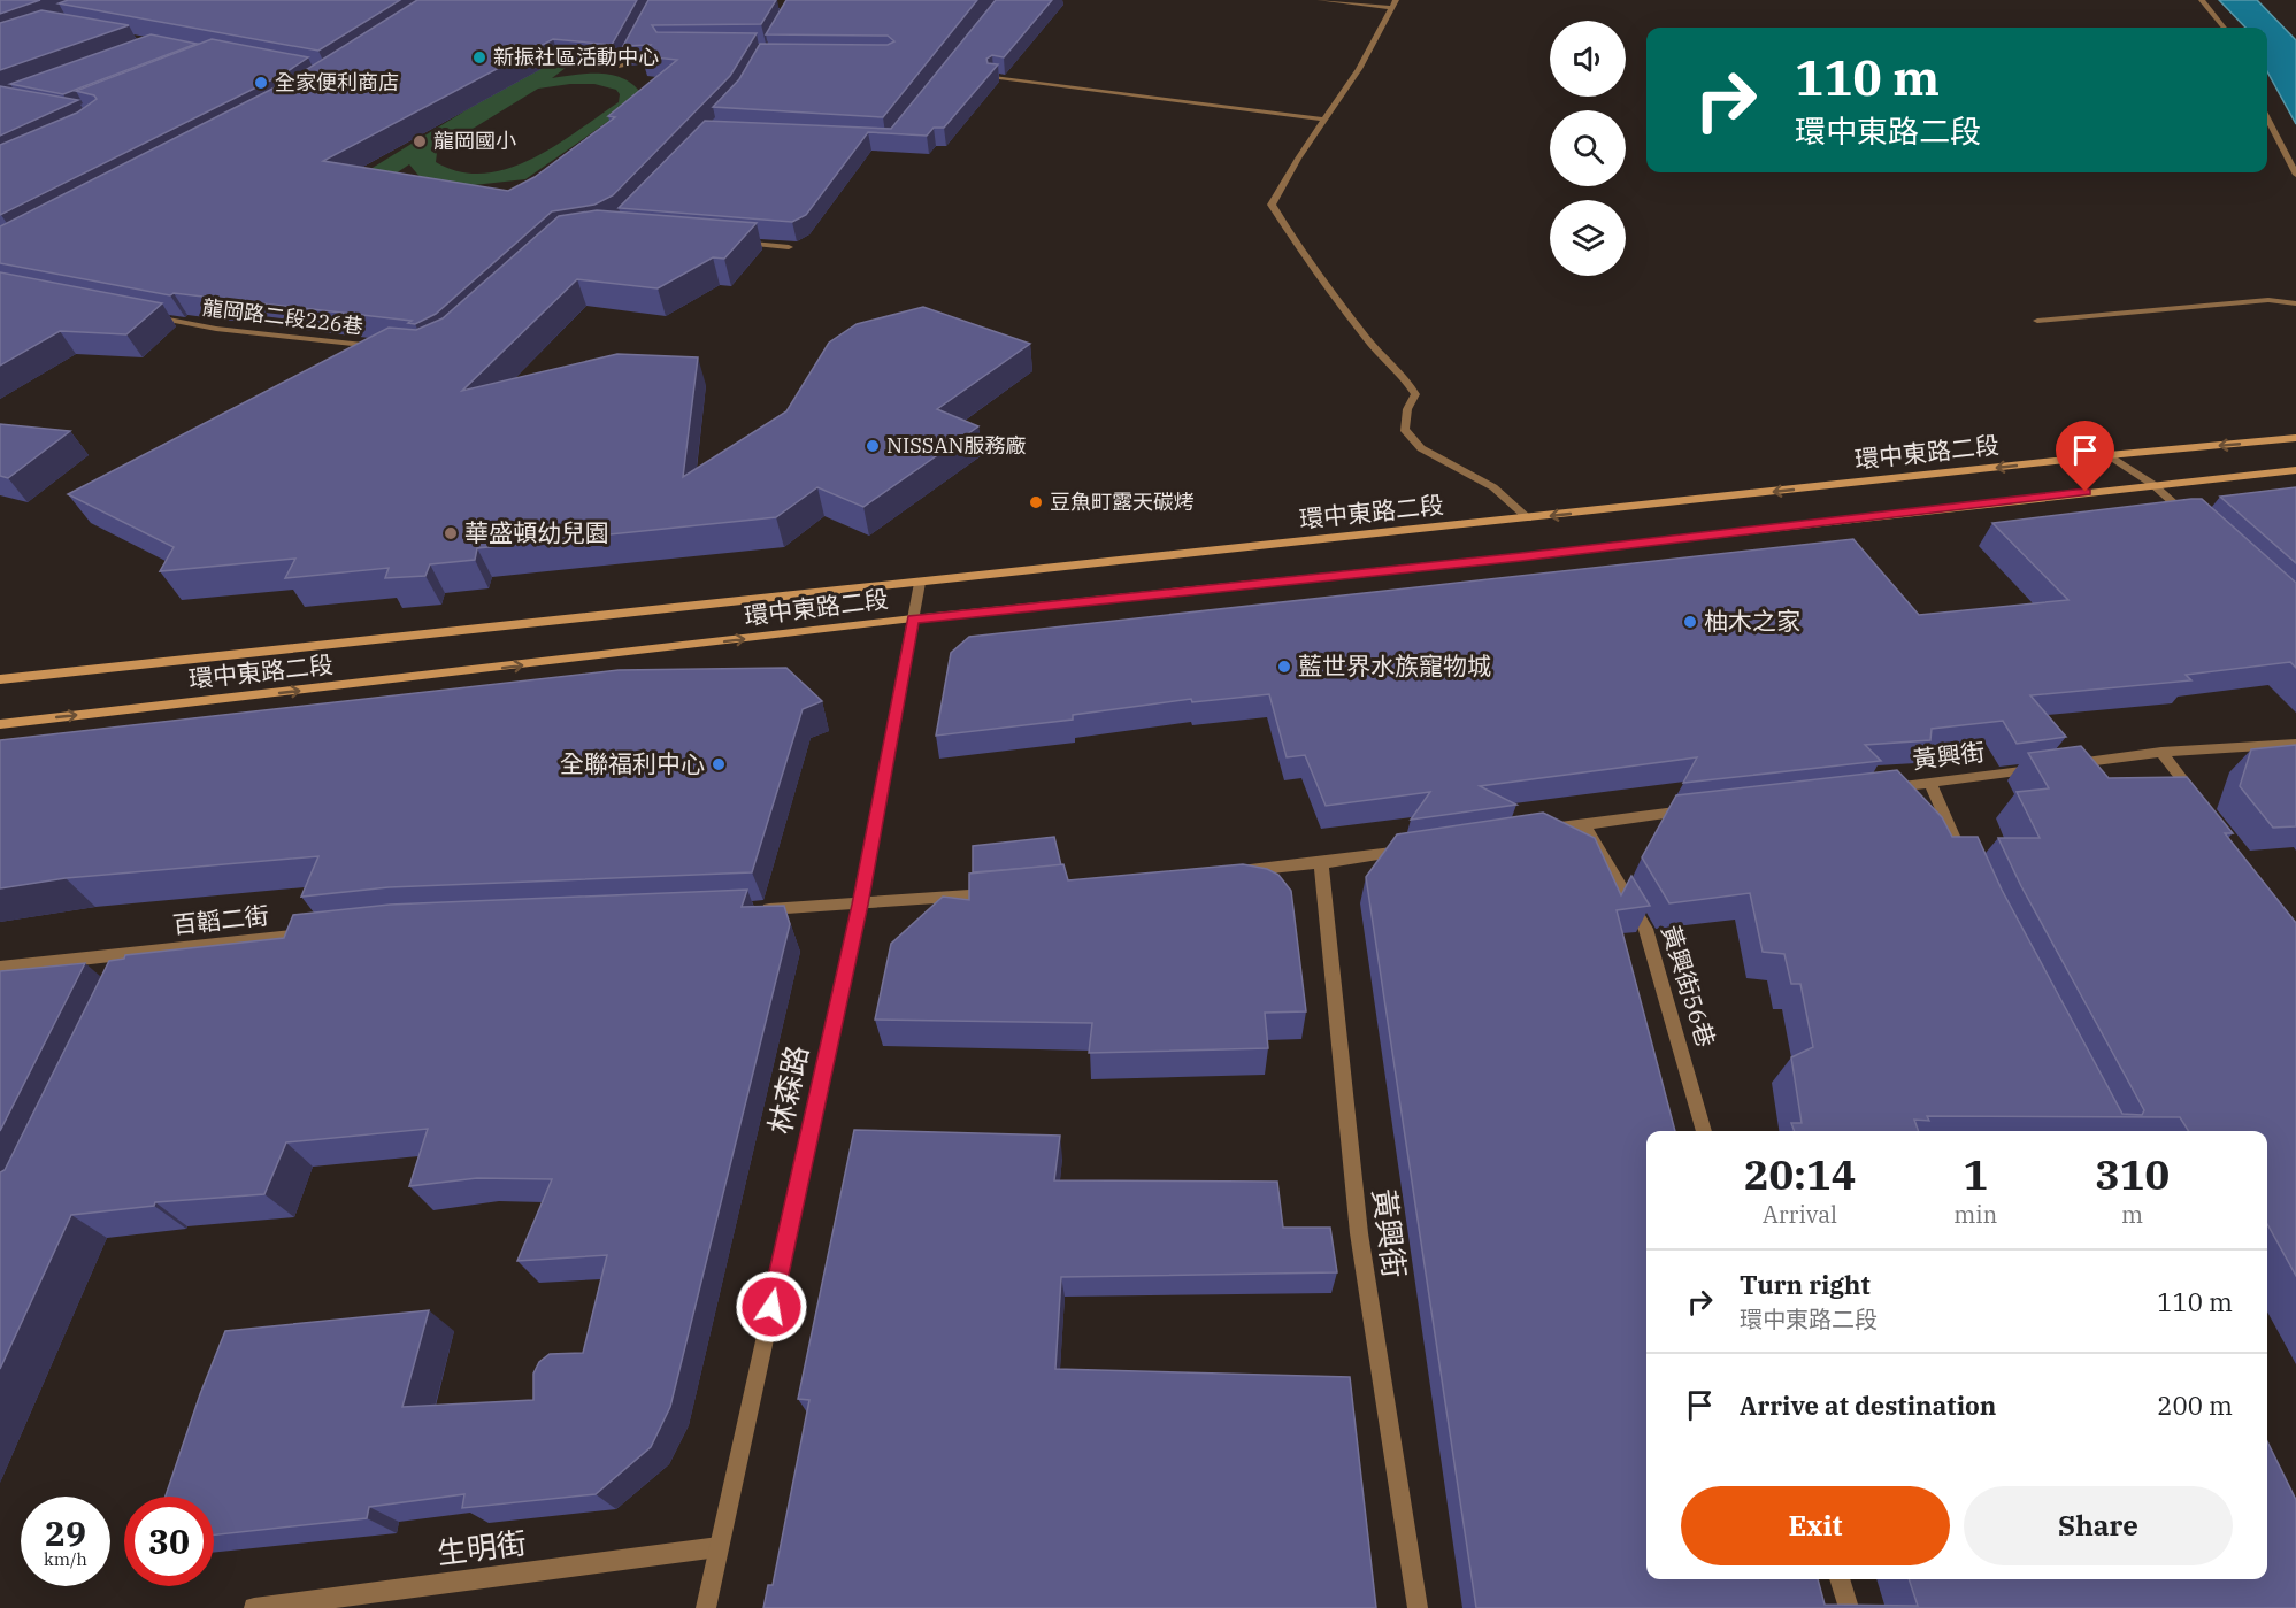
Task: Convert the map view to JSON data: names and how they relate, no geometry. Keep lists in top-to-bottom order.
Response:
{
  "streets": {
    "main road": ["環中東路二段"],
    "street": [
      "龍岡路二段226巷",
      "黃興街",
      "百韜二街",
      "黃興街56巷",
      "林森路",
      "生明街"
    ]
  },
  "crossings": [
    ["環中東路二段", "林森路"],
    ["林森路", "生明街"]
  ],
  "places": [
    "新振社區活動中心",
    "全家便利商店",
    "龍岡國小",
    "NISSAN服務廠",
    "豆魚町露天碳烤",
    "華盛頓幼兒園",
    "柚木之家",
    "藍世界水族寵物城",
    "全聯福利中心"
  ],
  "page": {
    "turn": ["110 m", "環中東路二段"],
    "eta": [
      "20:14",
      "Arrival",
      "1",
      "min",
      "310",
      "m"
    ],
    "list": [
      {
        "name": "Turn right",
        "note": "環中東路二段",
        "value": "110 m"
      },
      {
        "name": "Arrive at destination",
        "value": "200 m"
      }
    ],
    "buttons": ["Exit", "Share"],
    "speed": "29 km/h",
    "limit": "30"
  }
}
